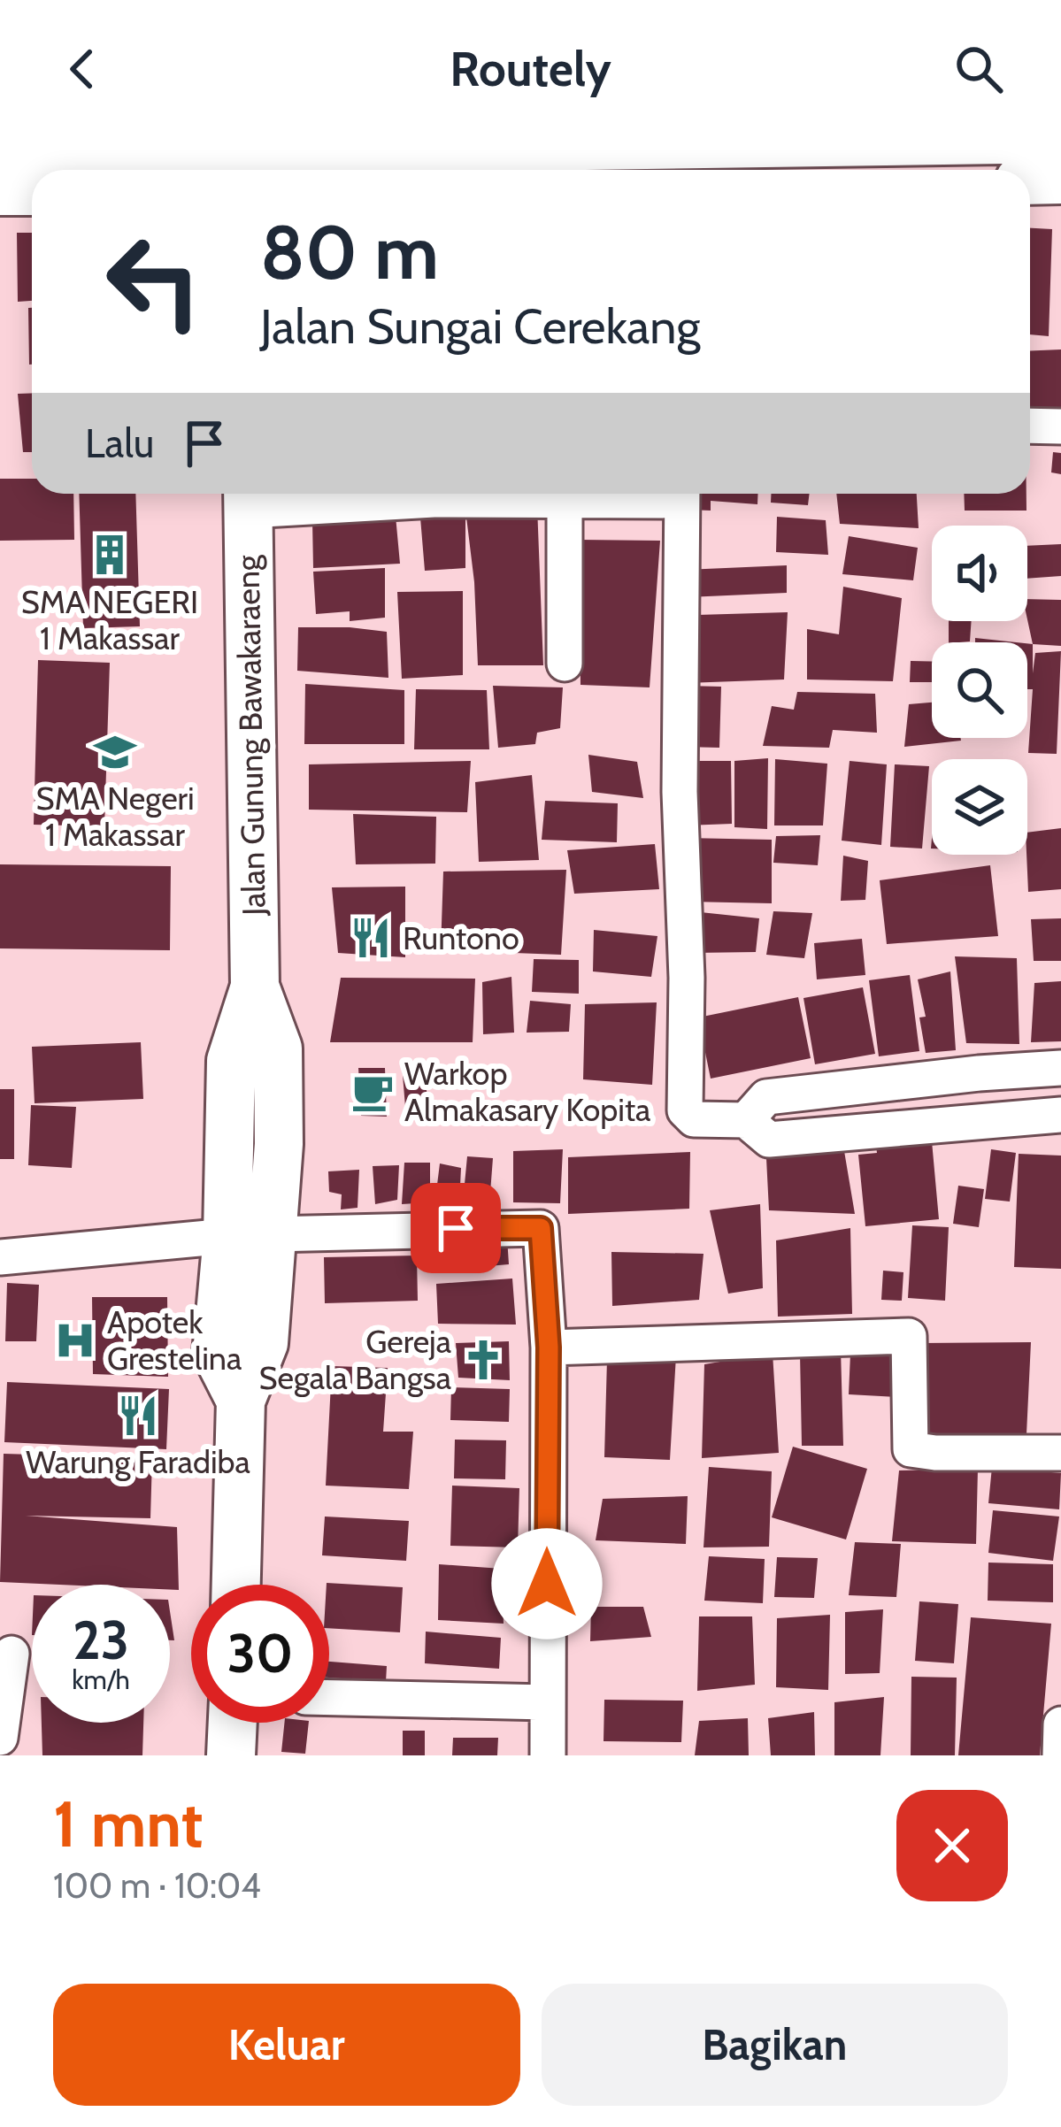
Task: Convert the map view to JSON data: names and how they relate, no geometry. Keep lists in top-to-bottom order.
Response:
{
  "streets": {
    "main road": ["Jalan Gunung Bawakaraeng"]
  },
  "places": {
    "building": ["SMA NEGERI 1 Makassar"],
    "school or university": ["SMA Negeri 1 Makassar"],
    "restaurant": ["Runtono", "Warung Faradiba"],
    "cafe": ["Warkop Almakasary Kopita"],
    "hospital": ["Apotek Grestelina"],
    "church": ["Gereja Segala Bangsa"]
  },
  "page": {
    "header": "Routely",
    "turn": ["80 m", "Jalan Sungai Cerekang"],
    "then": "Lalu",
    "speed": "23 km/h",
    "limit": "30",
    "heading": ["1 mnt", "100 m · 10:04"],
    "buttons": ["Keluar", "Bagikan"]
  }
}
